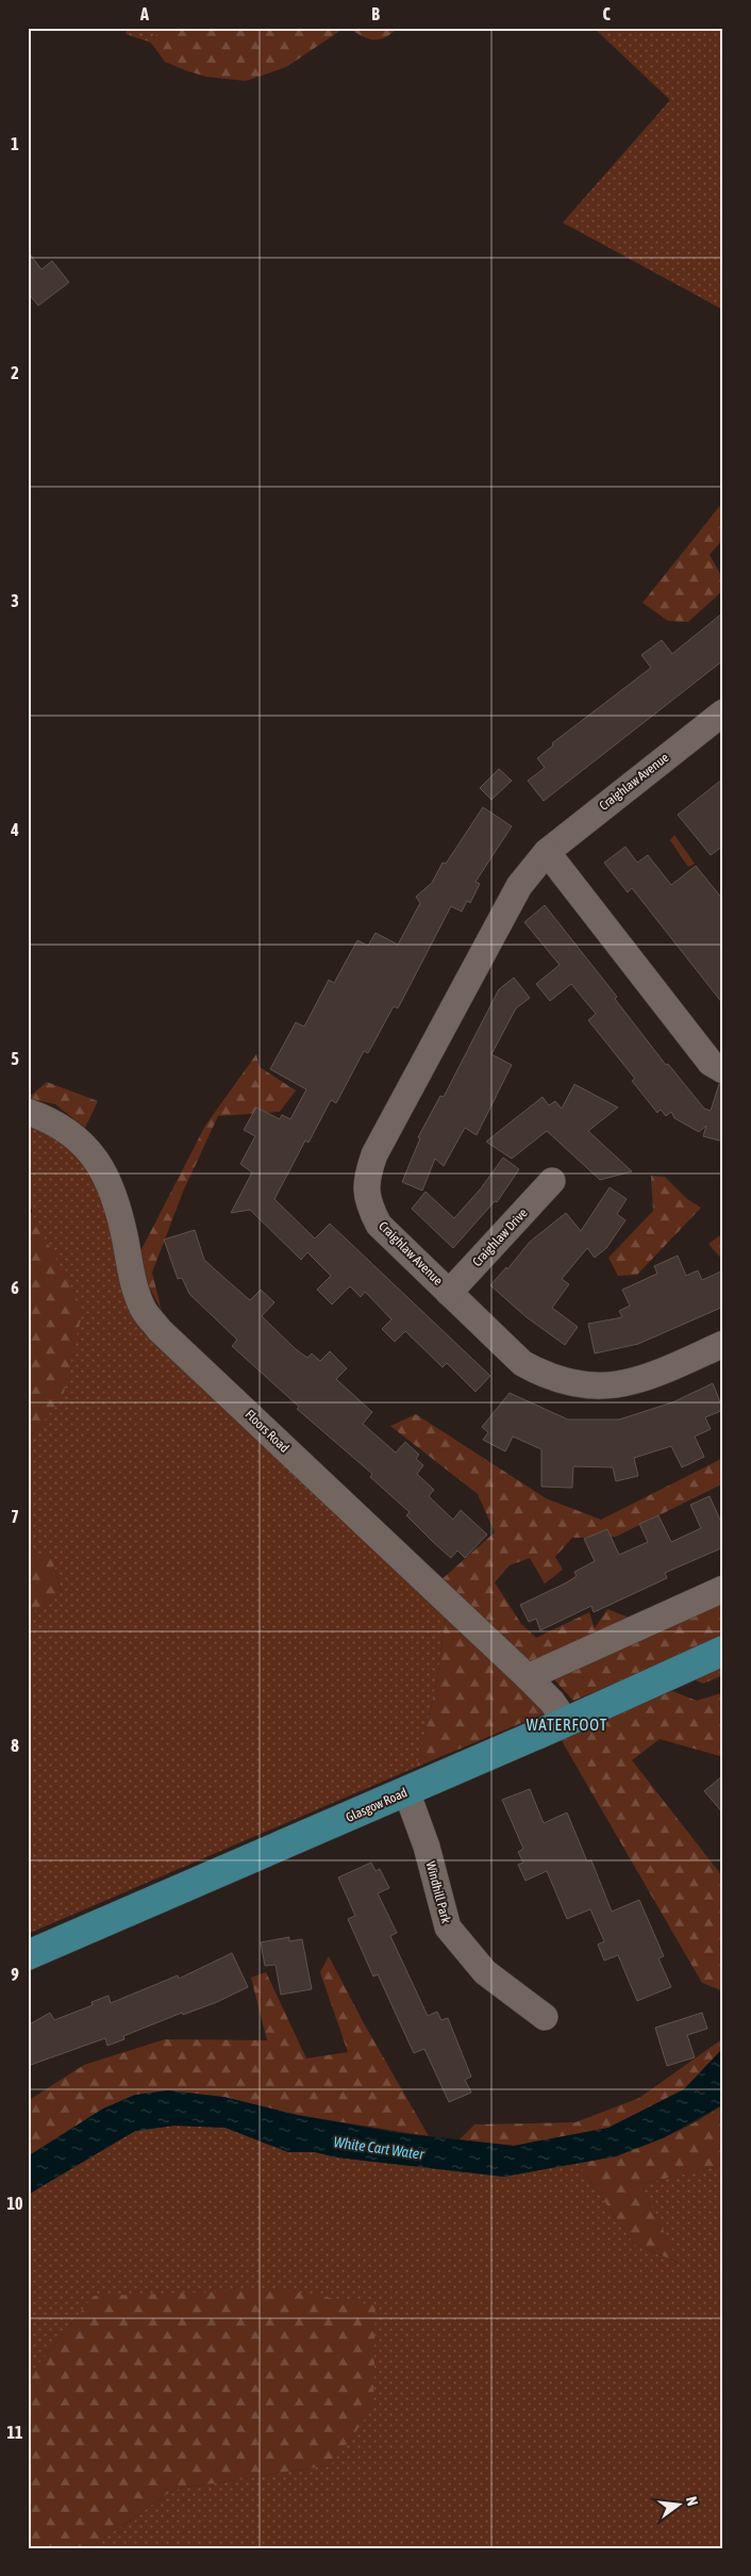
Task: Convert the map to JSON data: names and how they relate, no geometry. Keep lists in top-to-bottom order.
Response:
{
  "streets": {
    "main road": ["Glasgow Road"],
    "street": [
      "Craighlaw Avenue",
      "Craighlaw Drive",
      "Floors Road",
      "Windhill Park"
    ]
  },
  "crossings": [
    ["Craighlaw Avenue", "Craighlaw Drive"],
    ["Floors Road", "Glasgow Road"],
    ["Glasgow Road", "Windhill Park"]
  ],
  "districts": ["WATERFOOT"],
  "water": ["White Cart Water"],
  "north": "right",
  "grid": {
    "columns": ["A", "B", "C"],
    "rows": [
      "1",
      "2",
      "3",
      "4",
      "5",
      "6",
      "7",
      "8",
      "9",
      "10",
      "11"
    ]
  }
}
